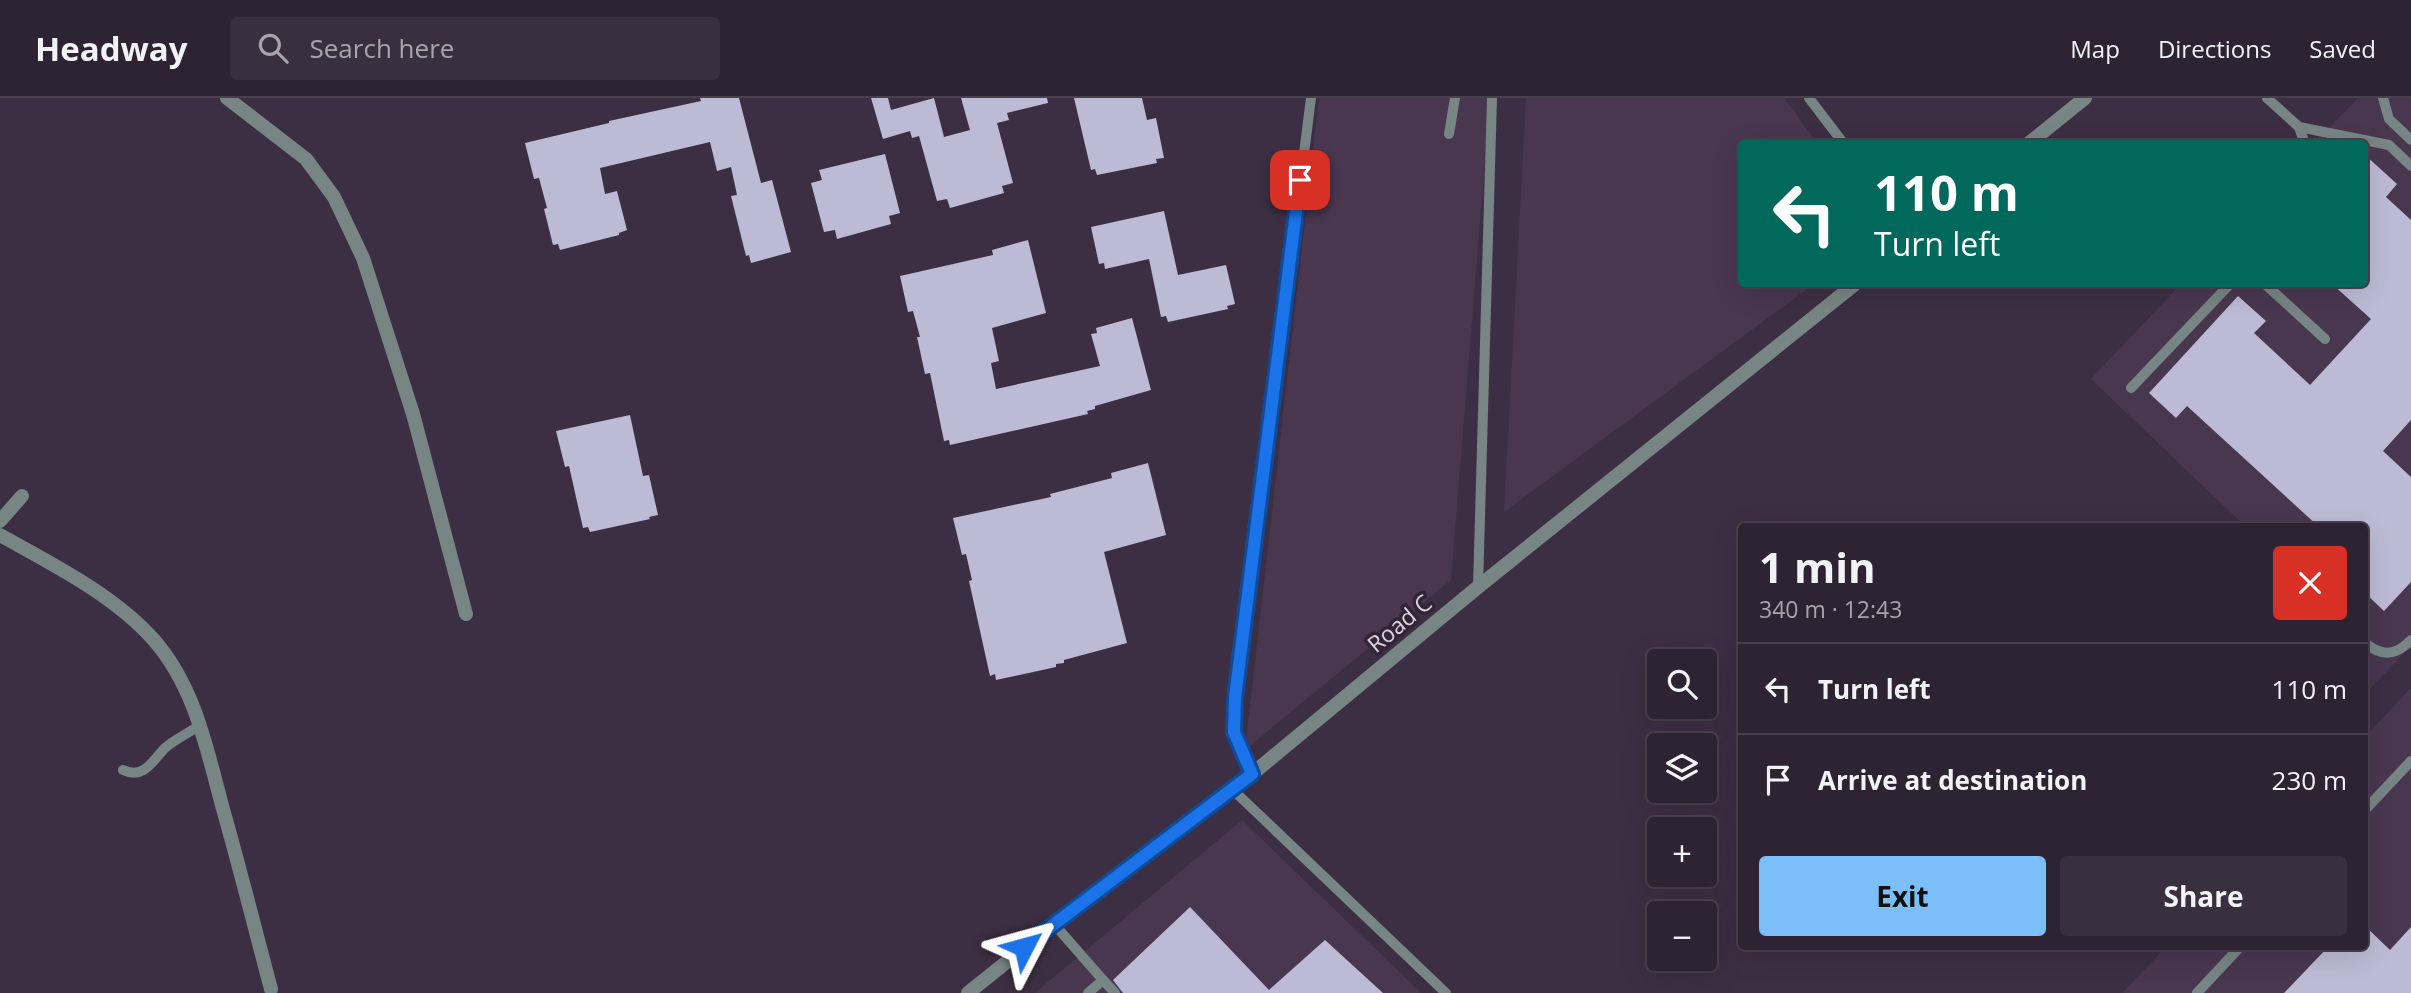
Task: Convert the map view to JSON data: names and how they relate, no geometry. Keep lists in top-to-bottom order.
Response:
{
  "streets": {
    "street": ["Road C"]
  },
  "page": {
    "header": "Headway",
    "search": "Search here",
    "nav": ["Map", "Directions", "Saved"],
    "turn": ["110 m", "Turn left"],
    "heading": ["1 min", "340 m · 12:43"],
    "list": [
      {
        "name": "Turn left",
        "value": "110 m"
      },
      {
        "name": "Arrive at destination",
        "value": "230 m"
      }
    ],
    "map_buttons": ["+", "−"],
    "buttons": ["Exit", "Share"]
  }
}
